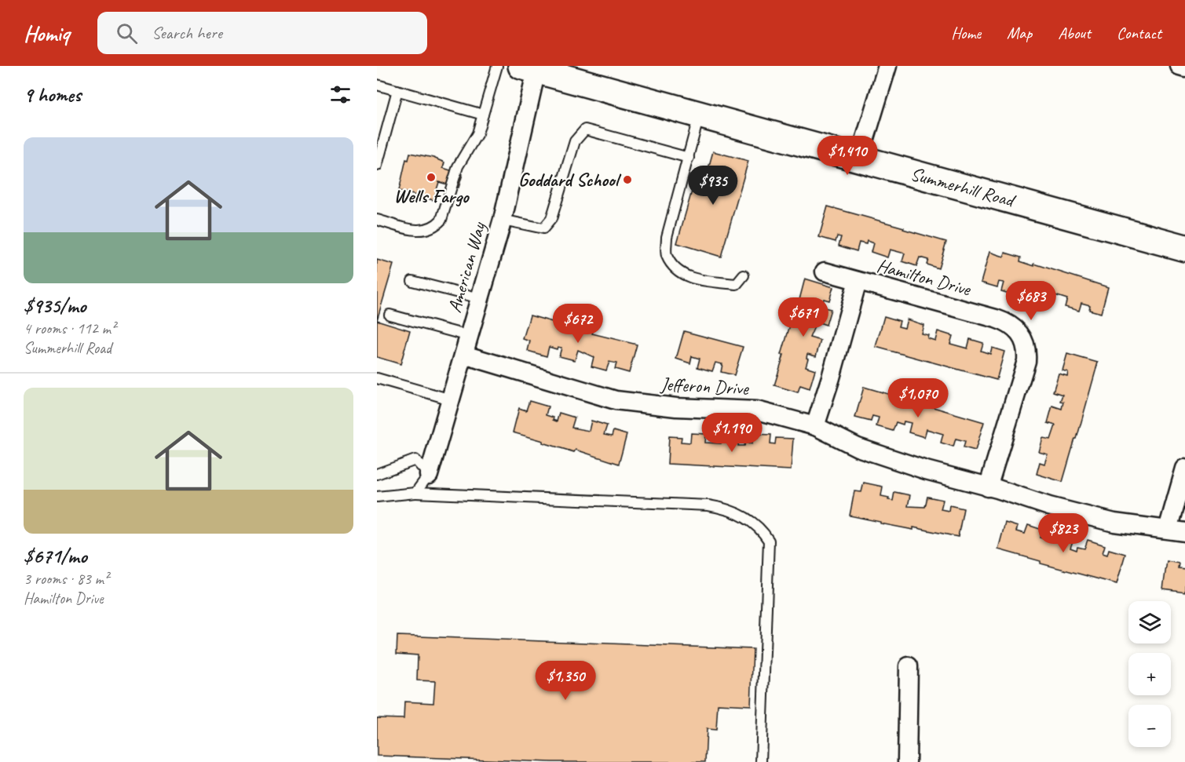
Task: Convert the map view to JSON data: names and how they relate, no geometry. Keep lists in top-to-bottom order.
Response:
{
  "streets": {
    "main road": ["Summerhill Road"],
    "street": ["American Way", "Hamilton Drive", "Jefferon Drive"]
  },
  "crossings": [
    ["Summerhill Road", "American Way"],
    ["American Way", "Jefferon Drive"],
    ["Hamilton Drive", "Jefferon Drive"]
  ],
  "places": ["Wells Fargo", "Goddard School"],
  "page": {
    "header": "Homiq",
    "search": "Search here",
    "nav": [
      "Home",
      "Map",
      "About",
      "Contact"
    ],
    "heading": "9 homes",
    "list": [
      {
        "name": "$935/mo",
        "note": "4 rooms · 112 m² · Summerhill Road"
      },
      {
        "name": "$671/mo",
        "note": "3 rooms · 83 m² · Hamilton Drive"
      }
    ],
    "price": [
      "$1,410",
      "$935",
      "$683",
      "$671",
      "$672",
      "$1,070",
      "$1,190",
      "$823",
      "$1,350"
    ],
    "map_buttons": ["+", "−"]
  }
}
